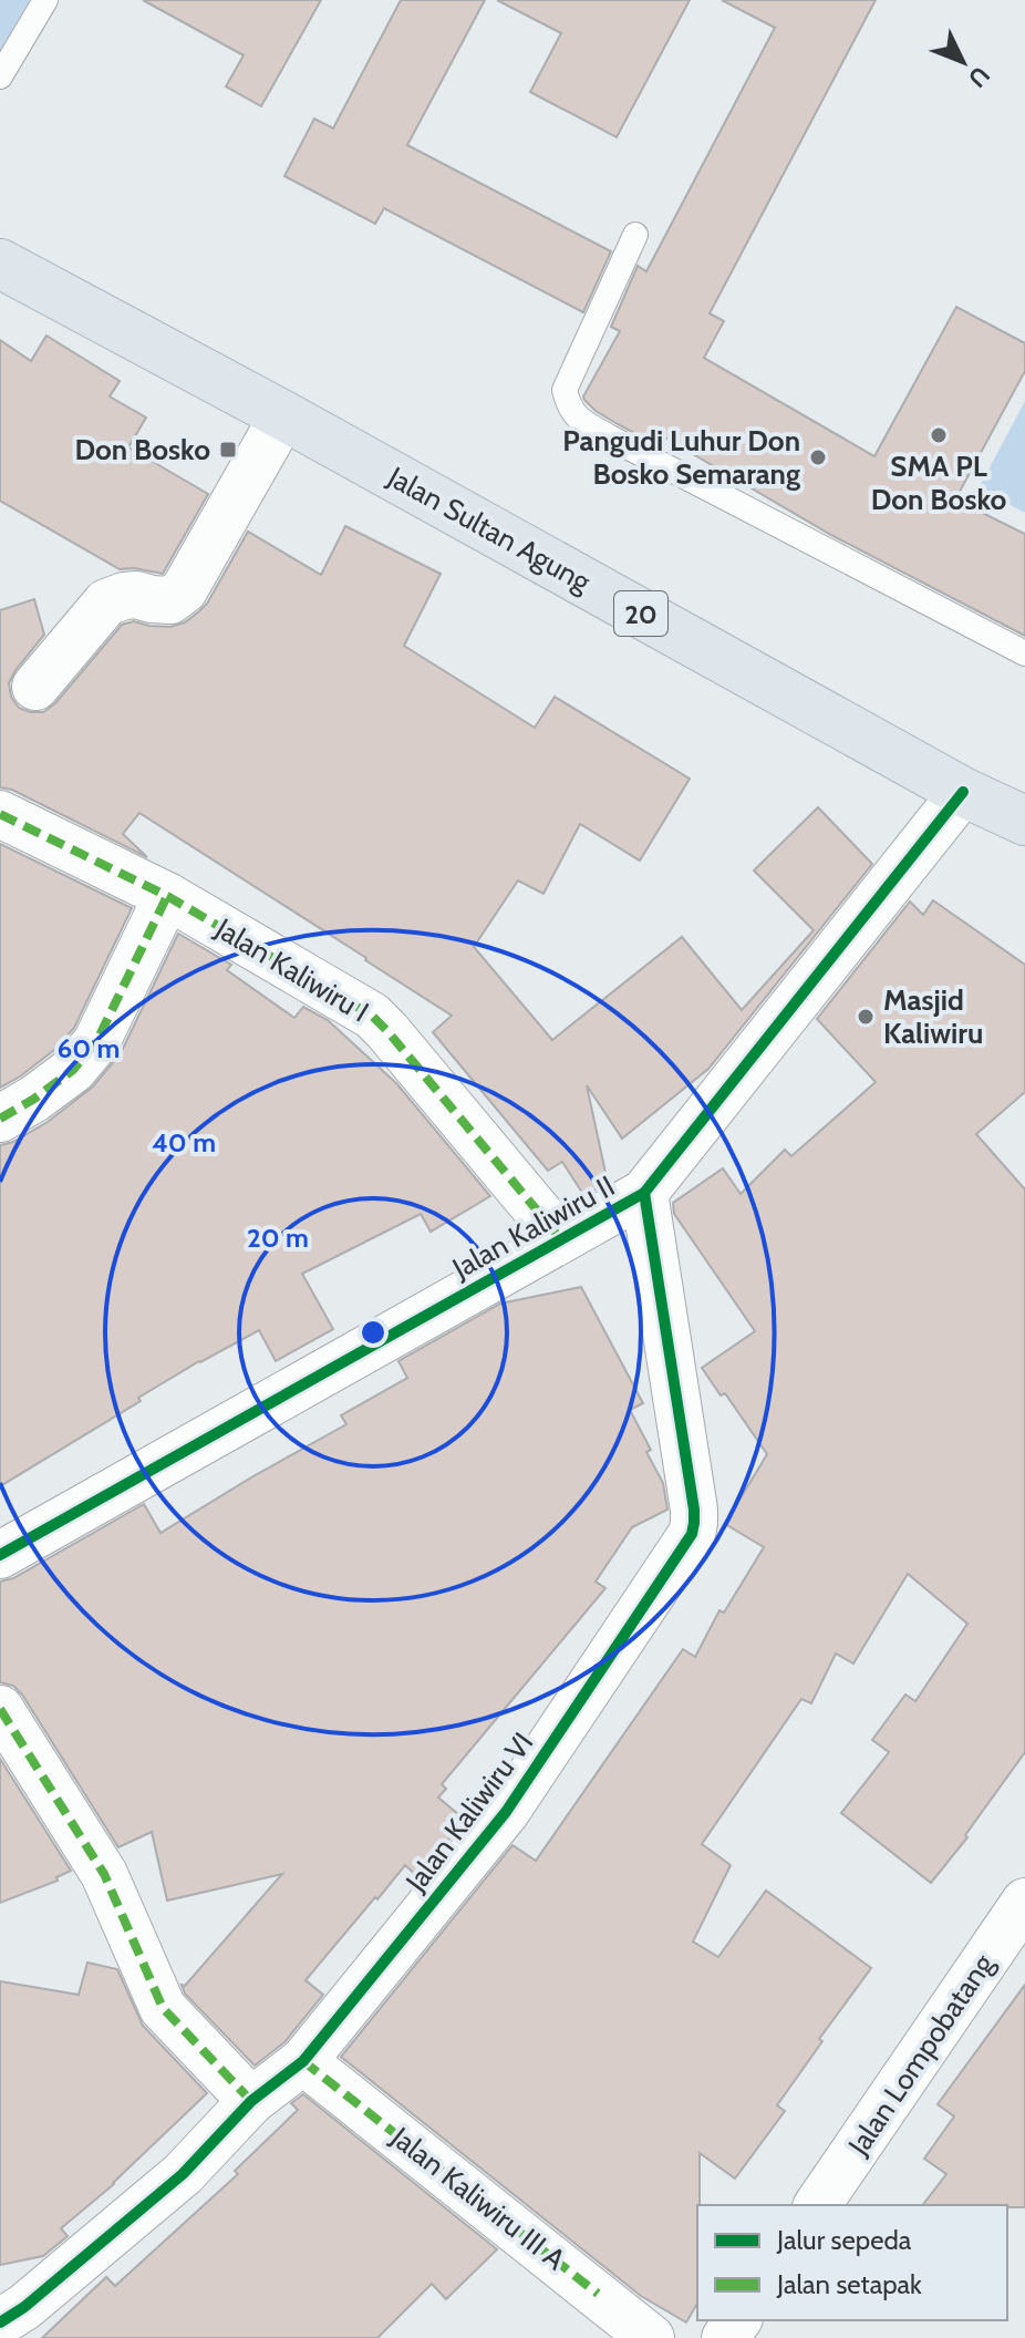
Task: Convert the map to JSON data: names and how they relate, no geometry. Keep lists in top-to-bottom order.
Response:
{
  "streets": {
    "highway": ["Jalan Sultan Agung", "20"],
    "street": [
      "Jalan Kaliwiru I",
      "Jalan Kaliwiru II",
      "Jalan Kaliwiru VI",
      "Jalan Lompobatang",
      "Jalan Kaliwiru III A"
    ]
  },
  "crossings": [
    ["Jalan Sultan Agung", "Jalan Kaliwiru II"],
    ["Jalan Kaliwiru I", "Jalan Kaliwiru II"],
    ["Jalan Kaliwiru II", "Jalan Kaliwiru VI"],
    ["Jalan Kaliwiru VI", "Jalan Kaliwiru III A"]
  ],
  "places": {
    "other": ["SMA PL Don Bosko", "Pangudi Luhur Don Bosko Semarang", "Masjid Kaliwiru"],
    "transit": ["Don Bosko"]
  },
  "legend": ["Jalur sepeda", "Jalan setapak"],
  "north": "bottom right",
  "rings": ["60 m", "40 m", "20 m"]
}
